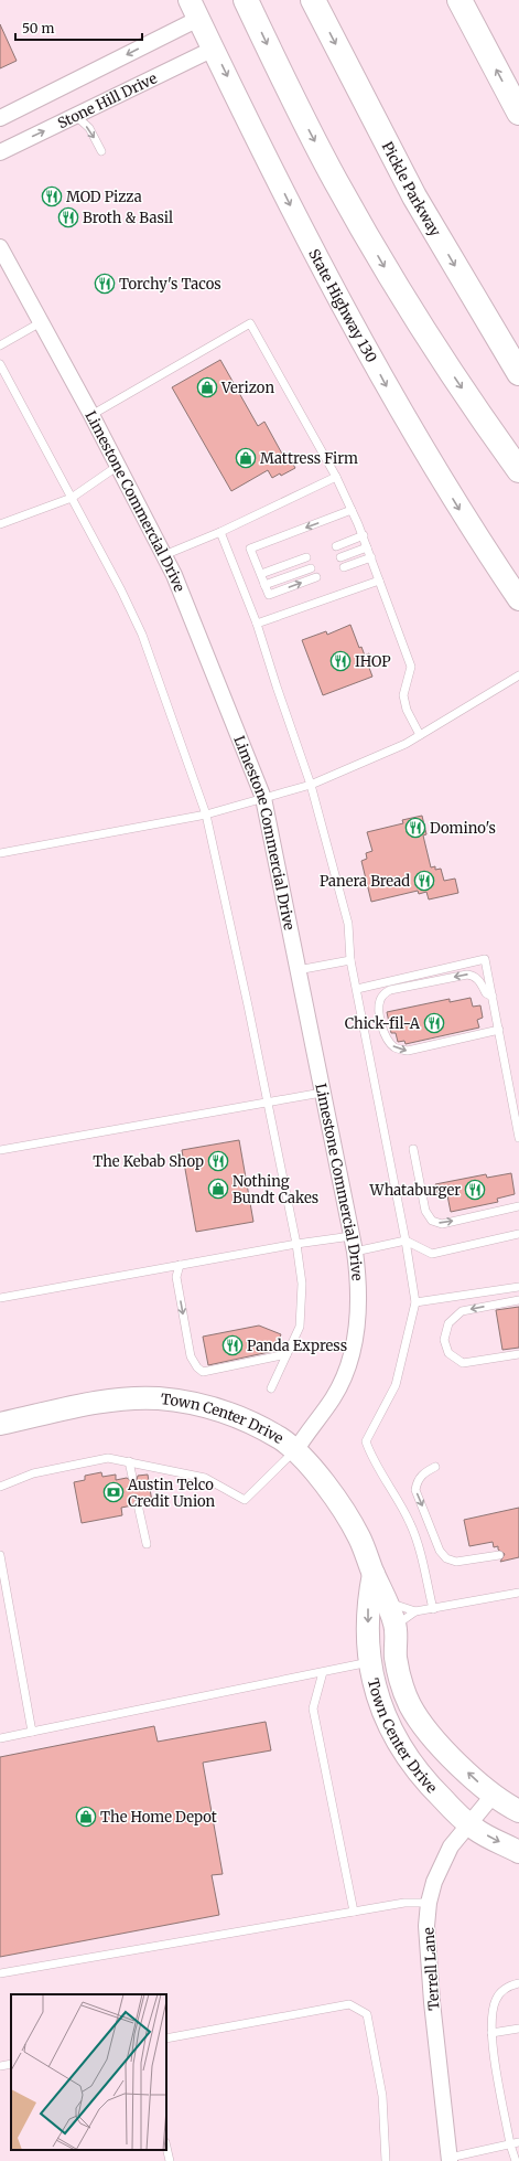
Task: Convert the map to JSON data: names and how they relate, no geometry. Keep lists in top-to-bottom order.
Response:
{
  "streets": {
    "highway": ["Pickle Parkway"],
    "street": [
      "Stone Hill Drive",
      "State Highway 130",
      "Limestone Commercial Drive",
      "Town Center Drive",
      "Terrell Lane"
    ]
  },
  "crossings": [
    ["Stone Hill Drive", "State Highway 130"],
    ["Limestone Commercial Drive", "Town Center Drive"],
    ["Town Center Drive", "Terrell Lane"]
  ],
  "one_way": ["State Highway 130"],
  "places": {
    "restaurant": [
      "MOD Pizza",
      "Broth & Basil",
      "Torchy's Tacos",
      "IHOP",
      "Domino's",
      "Panera Bread",
      "Chick-fil-A",
      "The Kebab Shop",
      "Whataburger",
      "Panda Express"
    ],
    "shop": [
      "Verizon",
      "Mattress Firm",
      "Nothing Bundt Cakes",
      "The Home Depot"
    ],
    "bank": ["Austin Telco Credit Union"]
  },
  "scale_bar": "50 m"
}
